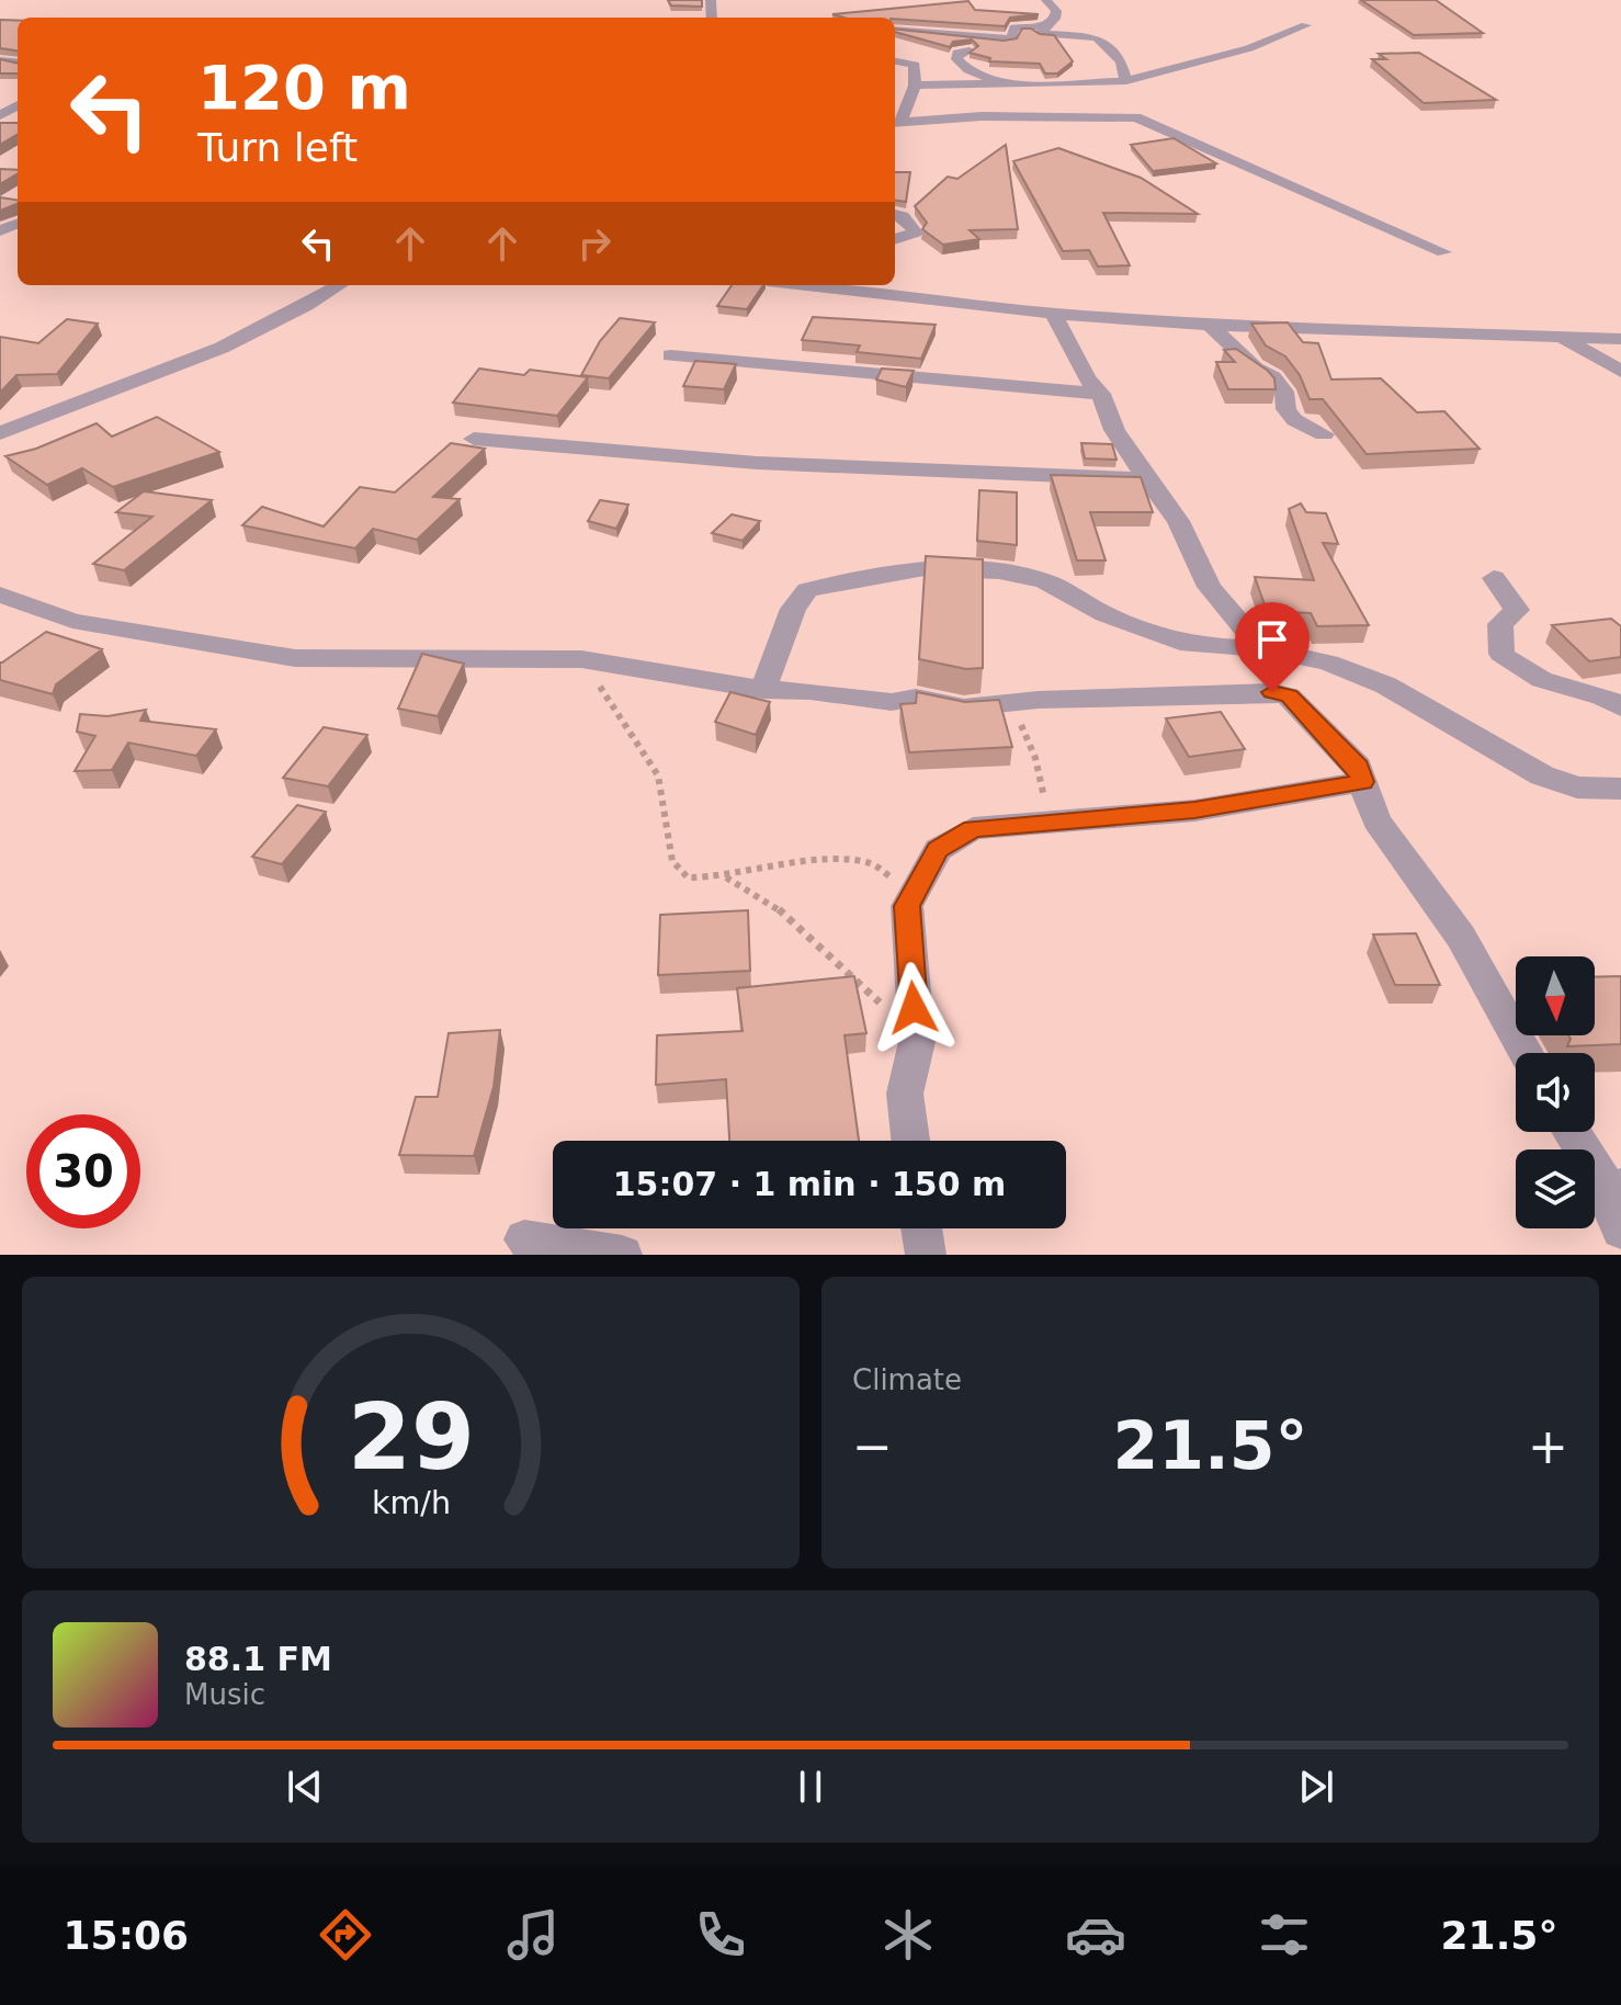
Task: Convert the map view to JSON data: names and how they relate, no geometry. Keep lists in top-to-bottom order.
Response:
{
  "north": "bottom",
  "page": {
    "turn": ["120 m", "Turn left"],
    "limit": "30",
    "trip": "15:07 · 1 min · 150 m",
    "tile": "Climate",
    "heat": ["−", "21.5°", "+"],
    "song": ["88.1 FM", "Music"],
    "tabs": ["15:06", "21.5°"],
    "gauge": ["29", "km/h"]
  }
}
